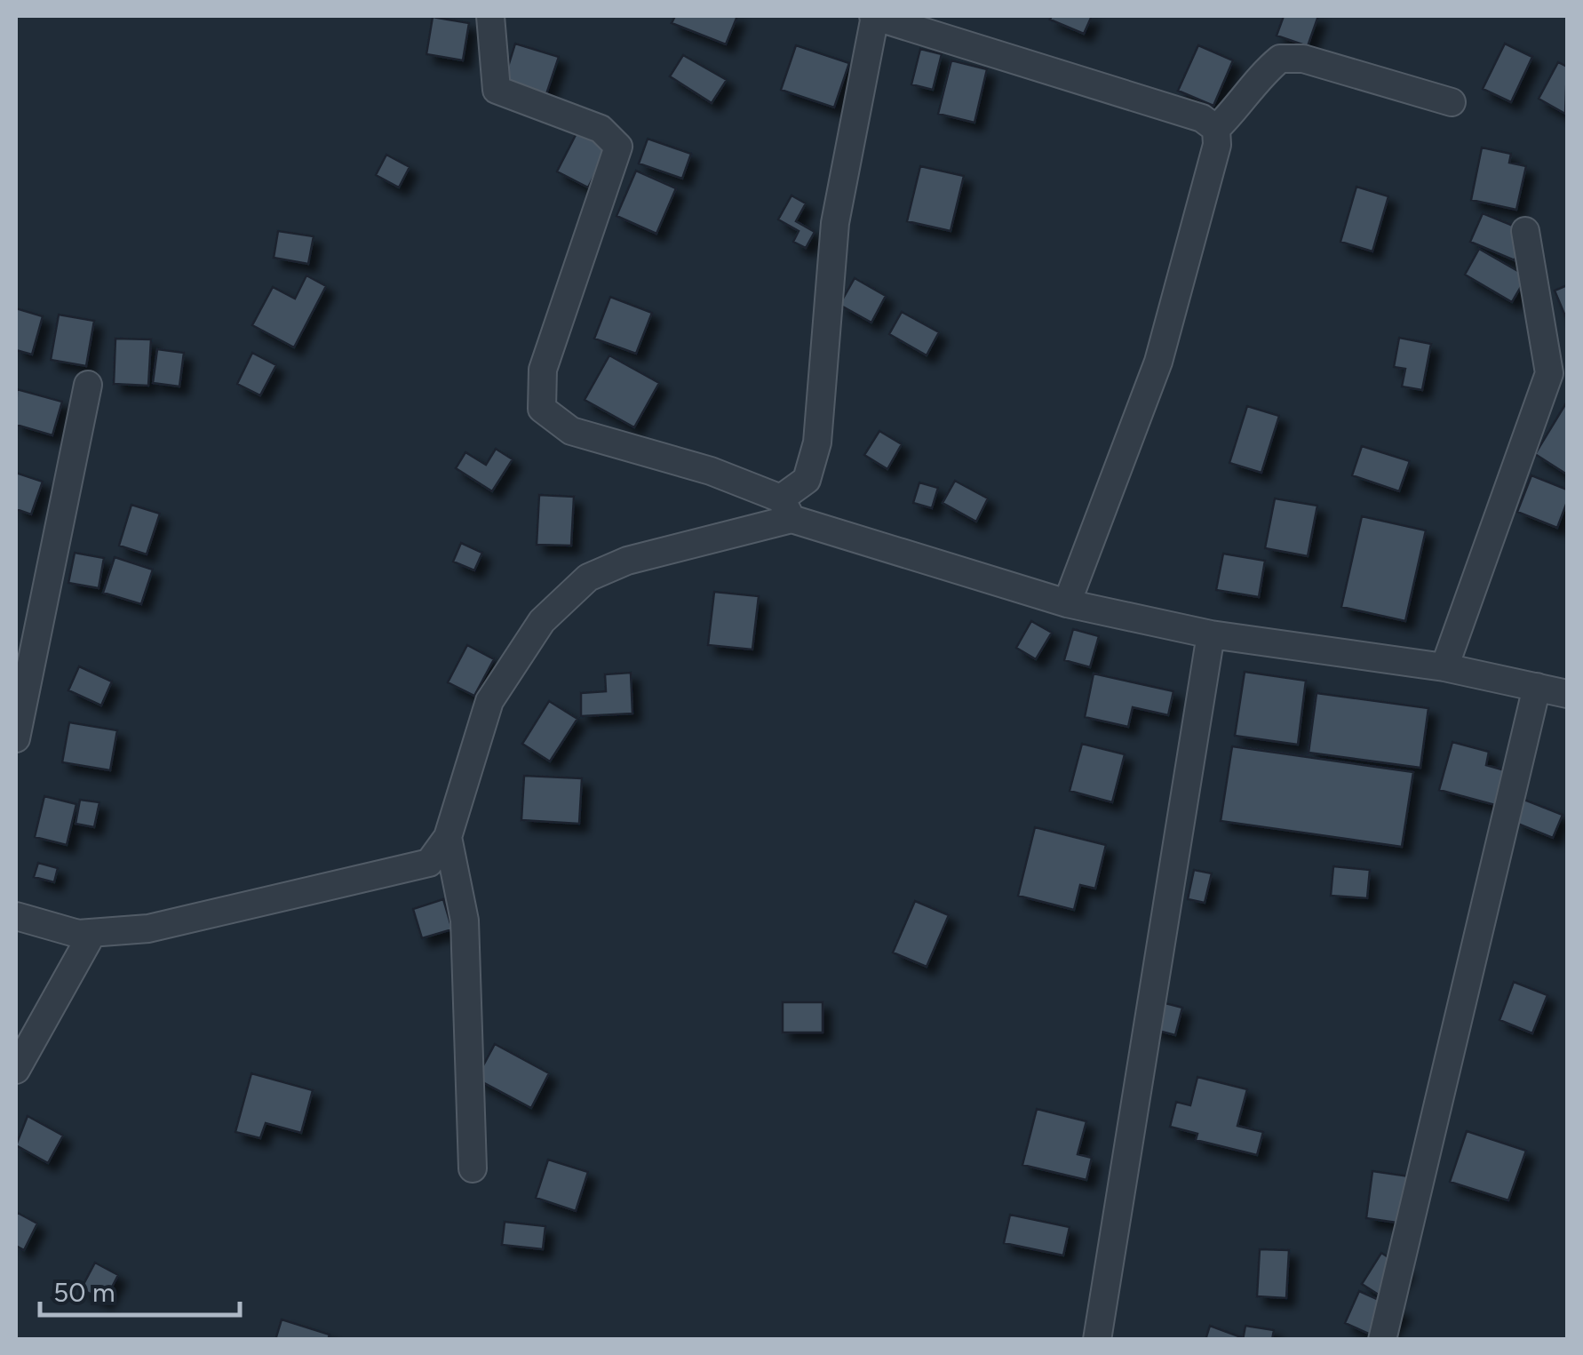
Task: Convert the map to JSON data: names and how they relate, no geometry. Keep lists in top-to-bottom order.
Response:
{
  "scale_bar": "50 m"
}
